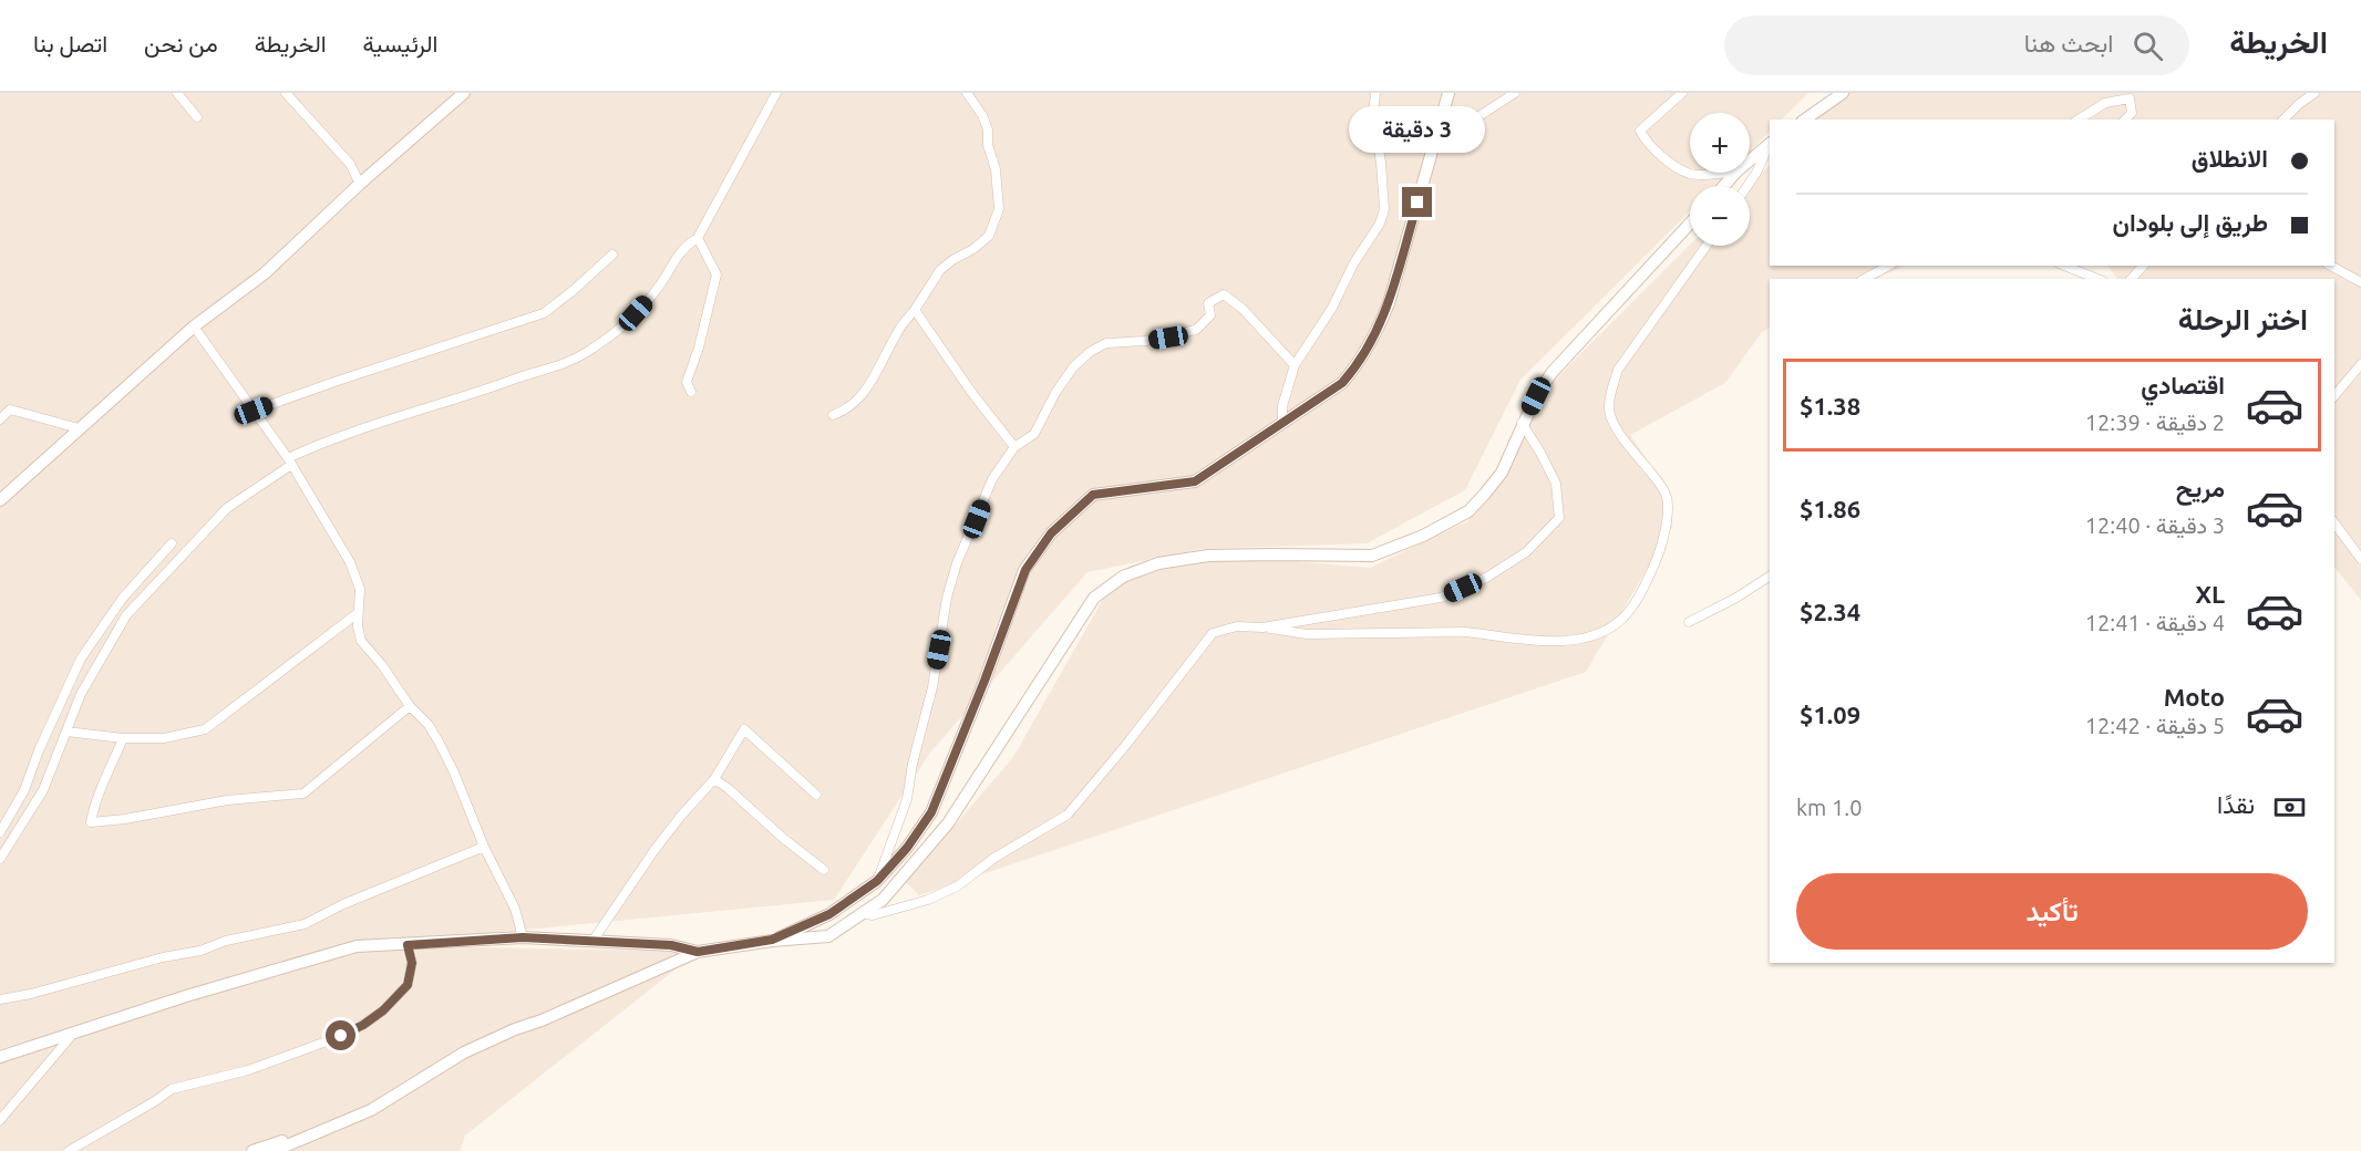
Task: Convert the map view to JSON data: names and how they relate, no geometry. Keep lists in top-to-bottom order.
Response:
{
  "page": {
    "header": "الخريطة",
    "search": "ابحث هنا",
    "nav": [
      "الرئيسية",
      "الخريطة",
      "من نحن",
      "اتصل بنا"
    ],
    "bubble": "3 دقيقة",
    "map_buttons": ["+", "−"],
    "banner": ["الانطلاق", "طريق إلى بلودان"],
    "heading": "اختر الرحلة",
    "list": [
      {
        "name": "اقتصادي",
        "note": "2 دقيقة · 12:39",
        "value": "$1.38"
      },
      {
        "name": "مريح",
        "note": "3 دقيقة · 12:40",
        "value": "$1.86"
      },
      {
        "name": "XL",
        "note": "4 دقيقة · 12:41",
        "value": "$2.34"
      },
      {
        "name": "Moto",
        "note": "5 دقيقة · 12:42",
        "value": "$1.09"
      }
    ],
    "pay": ["نقدًا", "1.0 km"],
    "buttons": "تأكيد"
  }
}
